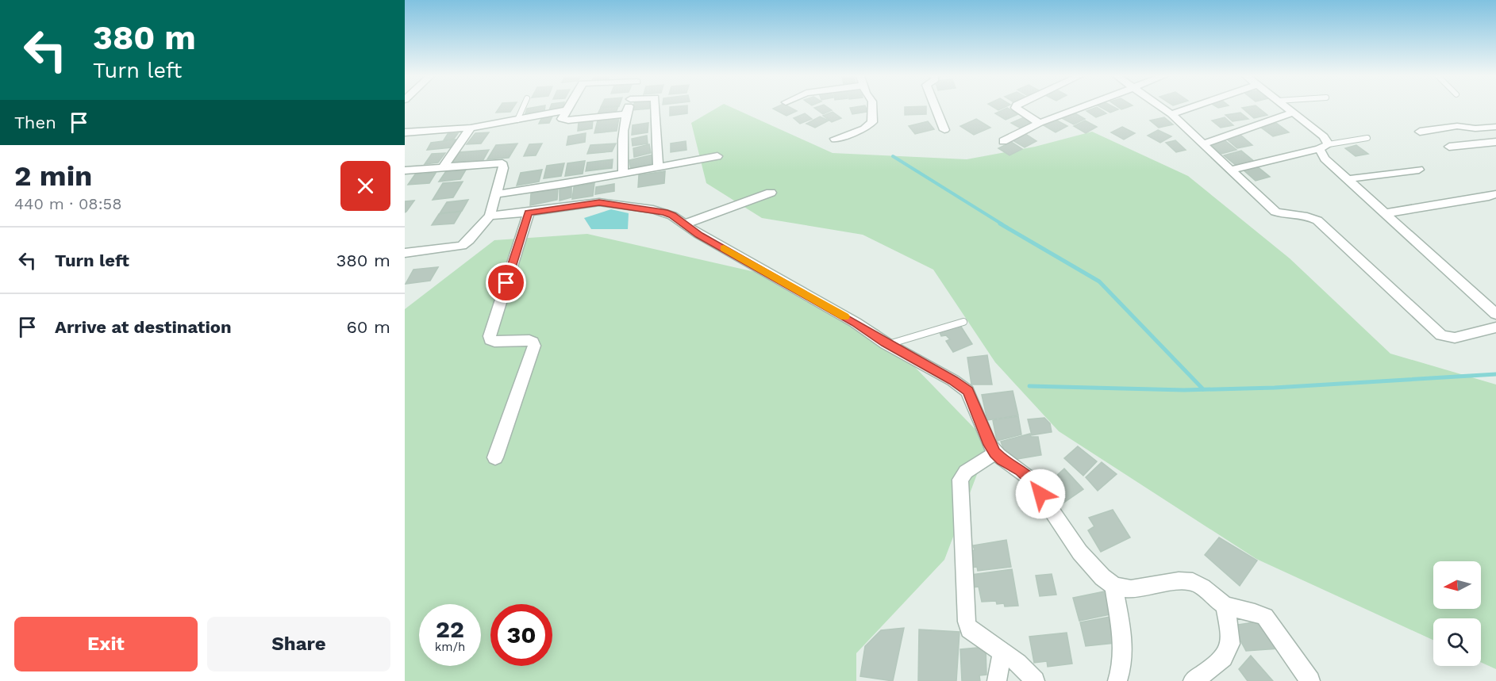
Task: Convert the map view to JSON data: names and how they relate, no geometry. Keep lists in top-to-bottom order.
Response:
{
  "north": "left",
  "page": {
    "turn": ["380 m", "Turn left"],
    "then": "Then",
    "heading": ["2 min", "440 m · 08:58"],
    "list": [
      {
        "name": "Turn left",
        "value": "380 m"
      },
      {
        "name": "Arrive at destination",
        "value": "60 m"
      }
    ],
    "speed": "22 km/h",
    "limit": "30",
    "buttons": ["Exit", "Share"]
  }
}
